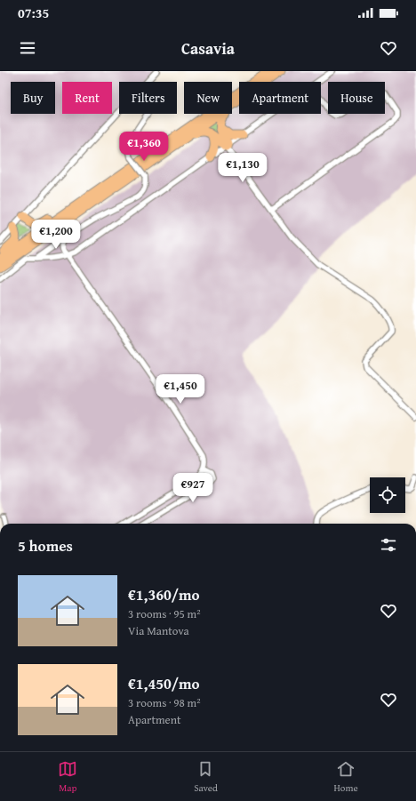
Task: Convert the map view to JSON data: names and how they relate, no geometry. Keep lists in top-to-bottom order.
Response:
{
  "page": {
    "status": "07:35",
    "header": "Casavia",
    "chip": [
      "Buy",
      "Rent",
      "Filters",
      "New",
      "Apartment",
      "House"
    ],
    "price": [
      "€1,360",
      "€1,130",
      "€1,200",
      "€1,450",
      "€927"
    ],
    "heading": "5 homes",
    "list": [
      {
        "name": "€1,360/mo",
        "note": "3 rooms · 95 m² · Via Mantova"
      },
      {
        "name": "€1,450/mo",
        "note": "3 rooms · 98 m² · Apartment"
      }
    ],
    "tabs": ["Map", "Saved", "Home"]
  }
}
